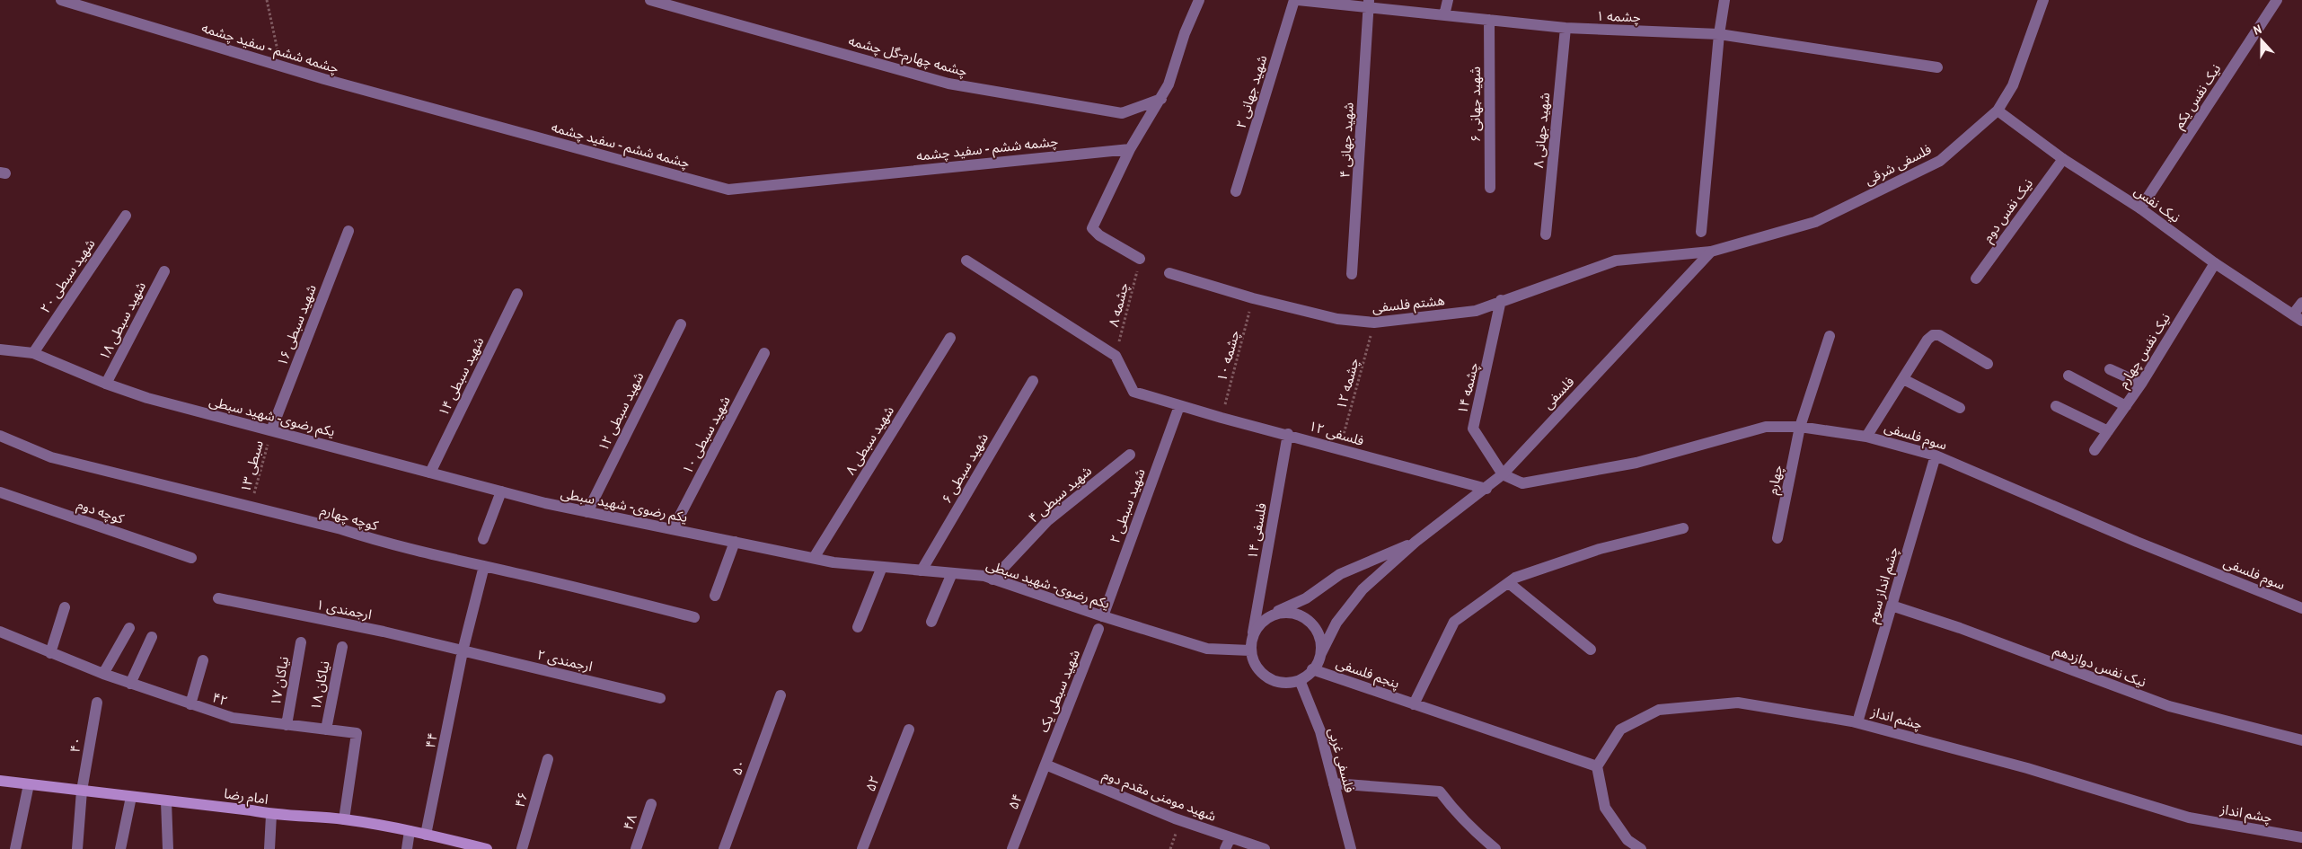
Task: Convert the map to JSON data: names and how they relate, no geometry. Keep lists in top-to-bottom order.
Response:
{
  "streets": {
    "main road": ["امام رضا"],
    "street": [
      "چشمه ۱",
      "چشمه ششم - سفید چشمه",
      "چشمه چهارم-گل چشمه",
      "۲ شهید جهانی",
      "نیک نفس یکم",
      "۶ شهید جهانی",
      "۸ شهید جهانی",
      "۴ شهید جهانی",
      "فلسفی شرقی",
      "نیک نفس",
      "نیک نفس دوم",
      "شهید سبطی ۲۰",
      "هشتم فلسفی",
      "۱۸ شهید سبطی",
      "شهید سبطی ۱۶",
      "نیک نفس چهارم",
      "شهید سبطی ۱۴",
      "۱۴ چشمه",
      "فلسفی",
      "۱۲ شهید سبطی",
      "یکم رضوی- شهید سبطی",
      "۱۲ فلسفی",
      "۱۰ شهید سبطی",
      "سوم فلسفی",
      "۸ شهید سبطی",
      "۶ شهید سبطی",
      "چهارم",
      "۴ شهید سبطی",
      "۲ شهید سبطی",
      "کوچه دوم",
      "کوچه چهارم",
      "۱۴ فلسفی",
      "چشم انداز سوم",
      "۱ ارجمندی",
      "۲ ارجمندی",
      "نیک نفس دوازدهم",
      "پنجم فلسفی",
      "۱۷ نیاکان",
      "۱۸ نیاکان",
      "شهید سبطی یک",
      "۴۲",
      "چشم انداز",
      "۴۴",
      "۴۰",
      "فلسفی غربی",
      "۵۰",
      "۵۲",
      "شهید مومنی مقدم دوم",
      "۴۶",
      "۵۴",
      "۴۸"
    ],
    "path": [
      "۸ چشمه",
      "۱۰ چشمه",
      "۱۲ چشمه",
      "۱۳ سبطی"
    ]
  },
  "crossings": [
    ["چشمه ۱", "۶ شهید جهانی"],
    ["چشمه ۱", "۸ شهید جهانی"],
    ["چشمه ۱", "۴ شهید جهانی"],
    ["نیک نفس یکم", "نیک نفس"],
    ["فلسفی شرقی", "نیک نفس"],
    ["فلسفی شرقی", "هشتم فلسفی"],
    ["فلسفی شرقی", "فلسفی"],
    ["نیک نفس", "نیک نفس دوم"],
    ["نیک نفس", "نیک نفس چهارم"],
    ["شهید سبطی ۲۰", "یکم رضوی- شهید سبطی"],
    ["هشتم فلسفی", "۱۰ چشمه"],
    ["هشتم فلسفی", "۱۲ چشمه"],
    ["هشتم فلسفی", "۱۴ چشمه"],
    ["هشتم فلسفی", "فلسفی"],
    ["۸ چشمه", "۱۲ فلسفی"],
    ["۱۸ شهید سبطی", "یکم رضوی- شهید سبطی"],
    ["شهید سبطی ۱۶", "یکم رضوی- شهید سبطی"],
    ["شهید سبطی ۱۶", "۱۳ سبطی"],
    ["۱۰ چشمه", "۱۲ فلسفی"],
    ["شهید سبطی ۱۴", "یکم رضوی- شهید سبطی"],
    ["۱۲ چشمه", "۱۲ فلسفی"],
    ["۱۴ چشمه", "فلسفی"],
    ["۱۴ چشمه", "سوم فلسفی"],
    ["فلسفی", "۱۲ فلسفی"],
    ["فلسفی", "سوم فلسفی"],
    ["۱۲ شهید سبطی", "یکم رضوی- شهید سبطی"],
    ["یکم رضوی- شهید سبطی", "۱۰ شهید سبطی"],
    ["یکم رضوی- شهید سبطی", "۸ شهید سبطی"],
    ["یکم رضوی- شهید سبطی", "۱۳ سبطی"],
    ["یکم رضوی- شهید سبطی", "۶ شهید سبطی"],
    ["یکم رضوی- شهید سبطی", "۴ شهید سبطی"],
    ["یکم رضوی- شهید سبطی", "۲ شهید سبطی"],
    ["یکم رضوی- شهید سبطی", "۱۴ فلسفی"],
    ["یکم رضوی- شهید سبطی", "پنجم فلسفی"],
    ["یکم رضوی- شهید سبطی", "فلسفی غربی"],
    ["۱۲ فلسفی", "۲ شهید سبطی"],
    ["۱۲ فلسفی", "۱۴ فلسفی"],
    ["سوم فلسفی", "چهارم"],
    ["سوم فلسفی", "چشم انداز سوم"],
    ["۱۳ سبطی", "کوچه چهارم"],
    ["کوچه چهارم", "۴۴"],
    ["۱۴ فلسفی", "پنجم فلسفی"],
    ["۱۴ فلسفی", "فلسفی غربی"],
    ["چشم انداز سوم", "نیک نفس دوازدهم"],
    ["چشم انداز سوم", "چشم انداز"],
    ["۱ ارجمندی", "۲ ارجمندی"],
    ["۱ ارجمندی", "۴۴"],
    ["۲ ارجمندی", "۴۴"],
    ["پنجم فلسفی", "چشم انداز"],
    ["پنجم فلسفی", "فلسفی غربی"],
    ["۱۷ نیاکان", "۴۲"],
    ["۱۸ نیاکان", "۴۲"],
    ["شهید سبطی یک", "شهید مومنی مقدم دوم"],
    ["شهید سبطی یک", "۵۴"],
    ["۴۲", "امام رضا"],
    ["۴۴", "امام رضا"],
    ["۴۰", "امام رضا"],
    ["شهید مومنی مقدم دوم", "۵۴"]
  ],
  "north": "top"
}
